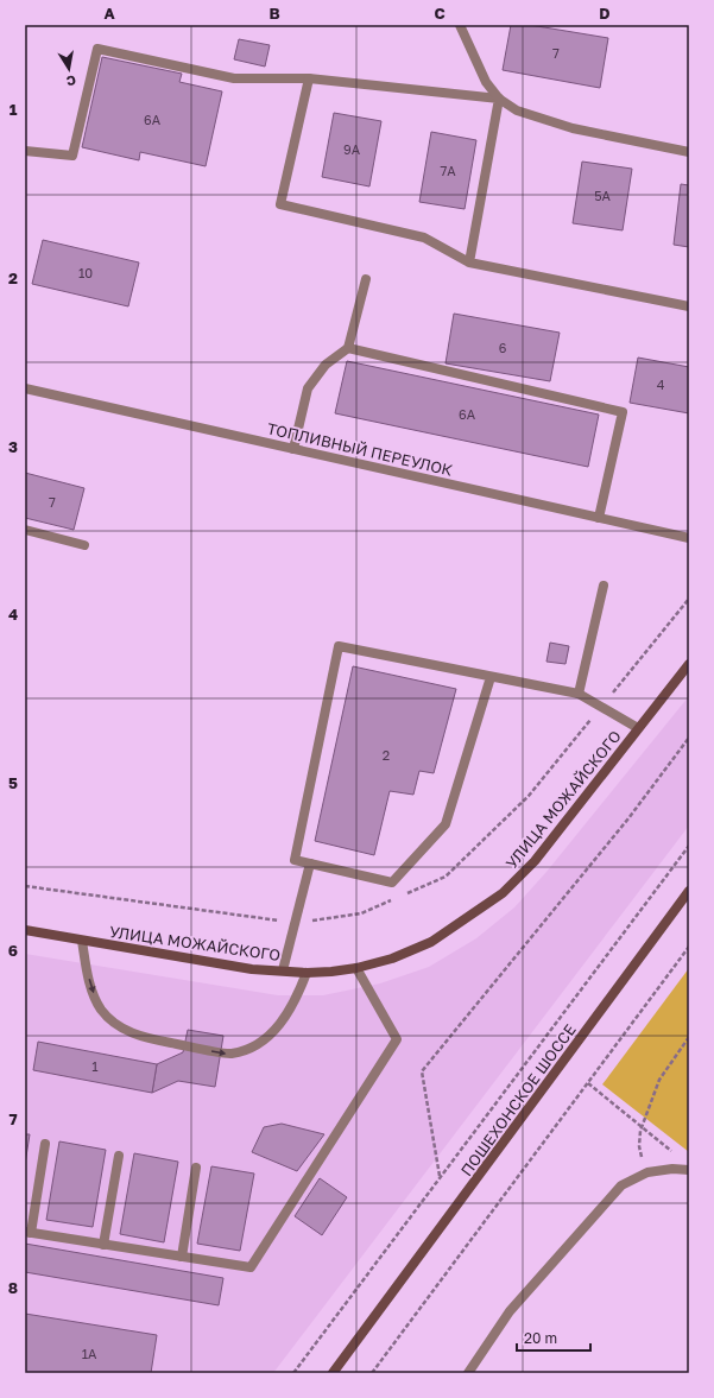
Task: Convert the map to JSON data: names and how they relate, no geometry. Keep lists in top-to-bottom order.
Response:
{
  "streets": {
    "main road": ["УЛИЦА МОЖАЙСКОГО", "ПОШЕХОНСКОЕ ШОССЕ"],
    "street": ["ТОПЛИВНЫЙ ПЕРЕУЛОК"]
  },
  "house_numbers": [
    "7",
    "6А",
    "9А",
    "7А",
    "5А",
    "10",
    "6",
    "4",
    "6А",
    "7",
    "2",
    "1",
    "1А"
  ],
  "scale_bar": "20 m",
  "north": "bottom",
  "grid": {
    "columns": [
      "A",
      "B",
      "C",
      "D"
    ],
    "rows": [
      "1",
      "2",
      "3",
      "4",
      "5",
      "6",
      "7",
      "8"
    ]
  }
}
